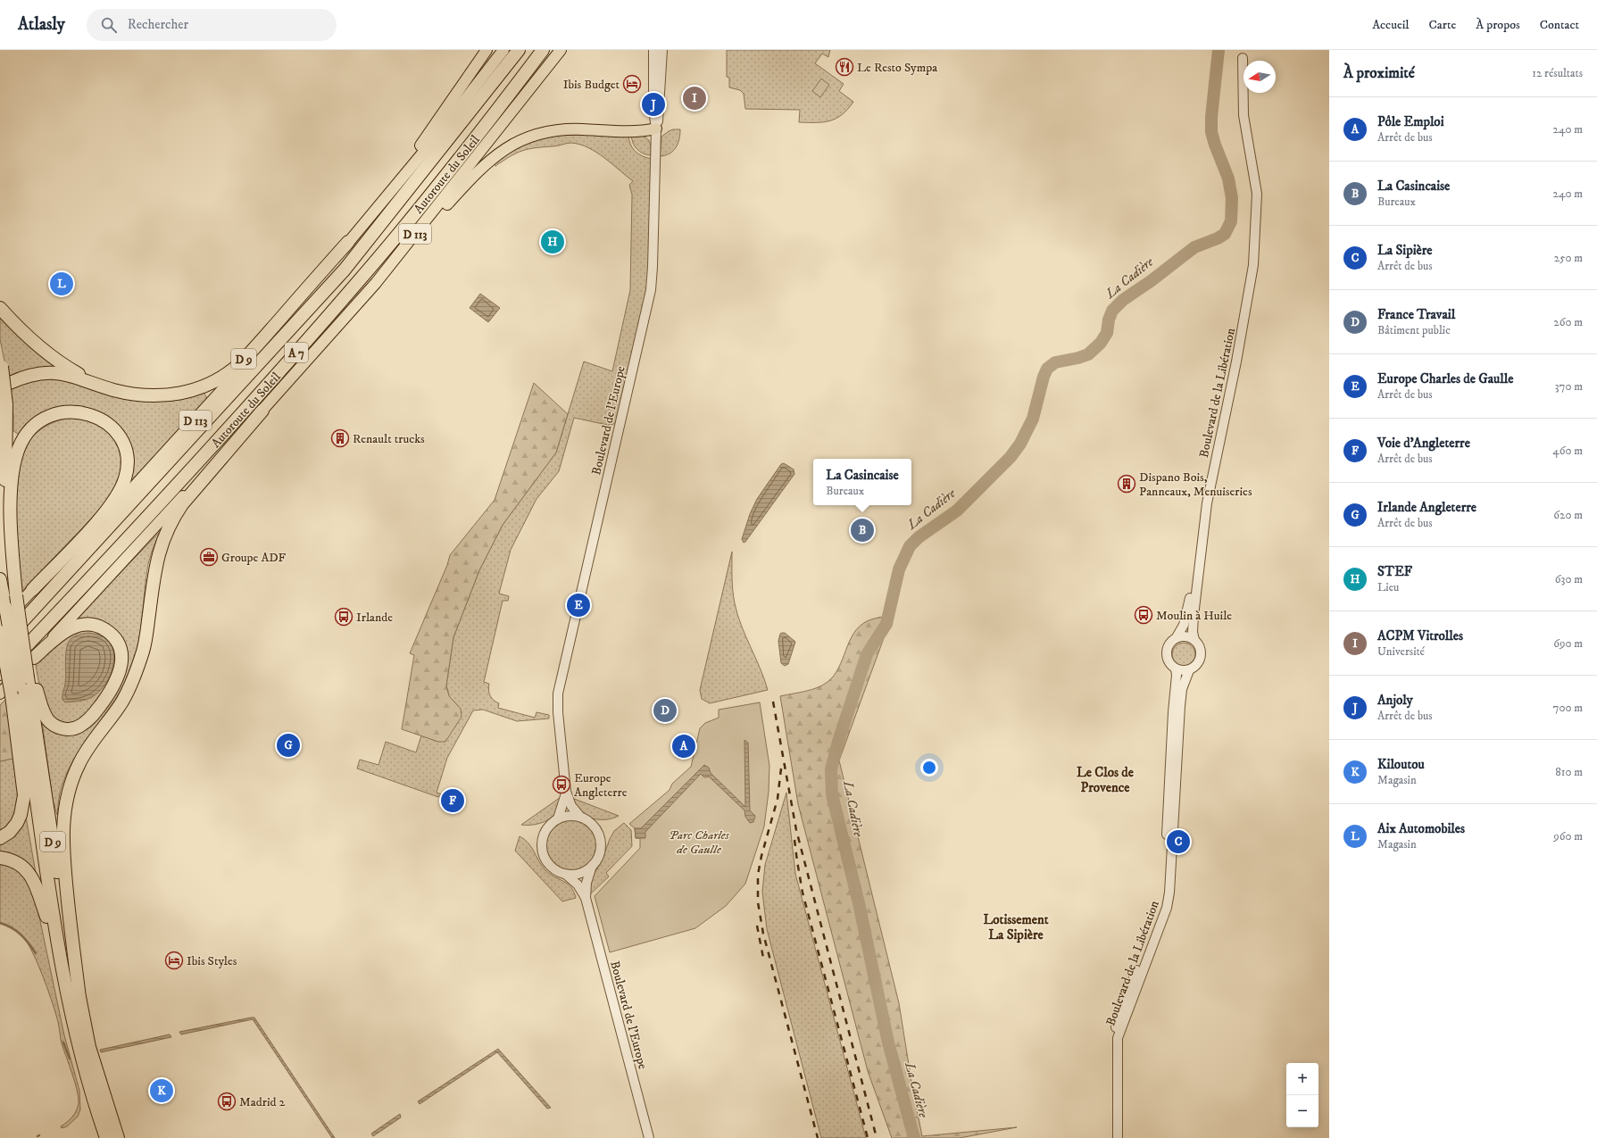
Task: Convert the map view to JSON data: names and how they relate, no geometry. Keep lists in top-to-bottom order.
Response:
{
  "streets": {
    "highway": ["Autoroute du Soleil", "A 7", "D 9"],
    "main road": ["D 113"],
    "street": ["Boulevard de la Libération", "Boulevard de l'Europe"]
  },
  "crossings": [
    ["D 113", "D 9"]
  ],
  "districts": ["Le Clos de Provence", "Lotissement La Sipière"],
  "water": ["La Cadière"],
  "parks": ["Parc Charles de Gaulle"],
  "places": {
    "restaurant": ["Le Resto Sympa"],
    "hotel": ["Ibis Budget", "Ibis Styles"],
    "building": ["Renault trucks", "Dispano Bois, Panneaux, Menuiseries"],
    "office": ["Groupe ADF"],
    "bus stop": [
      "Moulin à Huile",
      "Irlande",
      "Europe Angleterre",
      "Madrid 2"
    ]
  },
  "north": "left",
  "page": {
    "header": "Atlasly",
    "search": "Rechercher",
    "nav": [
      "Accueil",
      "Carte",
      "À propos",
      "Contact"
    ],
    "heading": ["À proximité", "12 résultats"],
    "pins": [
      "I",
      "J",
      "H",
      "L",
      "B",
      "E",
      "D",
      "G",
      "A",
      "F",
      "C",
      "K"
    ],
    "list": [
      {
        "mark": "A",
        "name": "Pôle Emploi",
        "note": "Arrêt de bus",
        "value": "240 m"
      },
      {
        "mark": "B",
        "name": "La Casincaise",
        "note": "Bureaux",
        "value": "240 m"
      },
      {
        "mark": "C",
        "name": "La Sipière",
        "note": "Arrêt de bus",
        "value": "250 m"
      },
      {
        "mark": "D",
        "name": "France Travail",
        "note": "Bâtiment public",
        "value": "260 m"
      },
      {
        "mark": "E",
        "name": "Europe Charles de Gaulle",
        "note": "Arrêt de bus",
        "value": "370 m"
      },
      {
        "mark": "F",
        "name": "Voie d'Angleterre",
        "note": "Arrêt de bus",
        "value": "460 m"
      },
      {
        "mark": "G",
        "name": "Irlande Angleterre",
        "note": "Arrêt de bus",
        "value": "620 m"
      },
      {
        "mark": "H",
        "name": "STEF",
        "note": "Lieu",
        "value": "630 m"
      },
      {
        "mark": "I",
        "name": "ACPM Vitrolles",
        "note": "Université",
        "value": "690 m"
      },
      {
        "mark": "J",
        "name": "Anjoly",
        "note": "Arrêt de bus",
        "value": "700 m"
      },
      {
        "mark": "K",
        "name": "Kiloutou",
        "note": "Magasin",
        "value": "810 m"
      },
      {
        "mark": "L",
        "name": "Aix Automobiles",
        "note": "Magasin",
        "value": "960 m"
      }
    ],
    "popup": ["La Casincaise", "Bureaux"],
    "map_buttons": ["+", "−"]
  }
}
